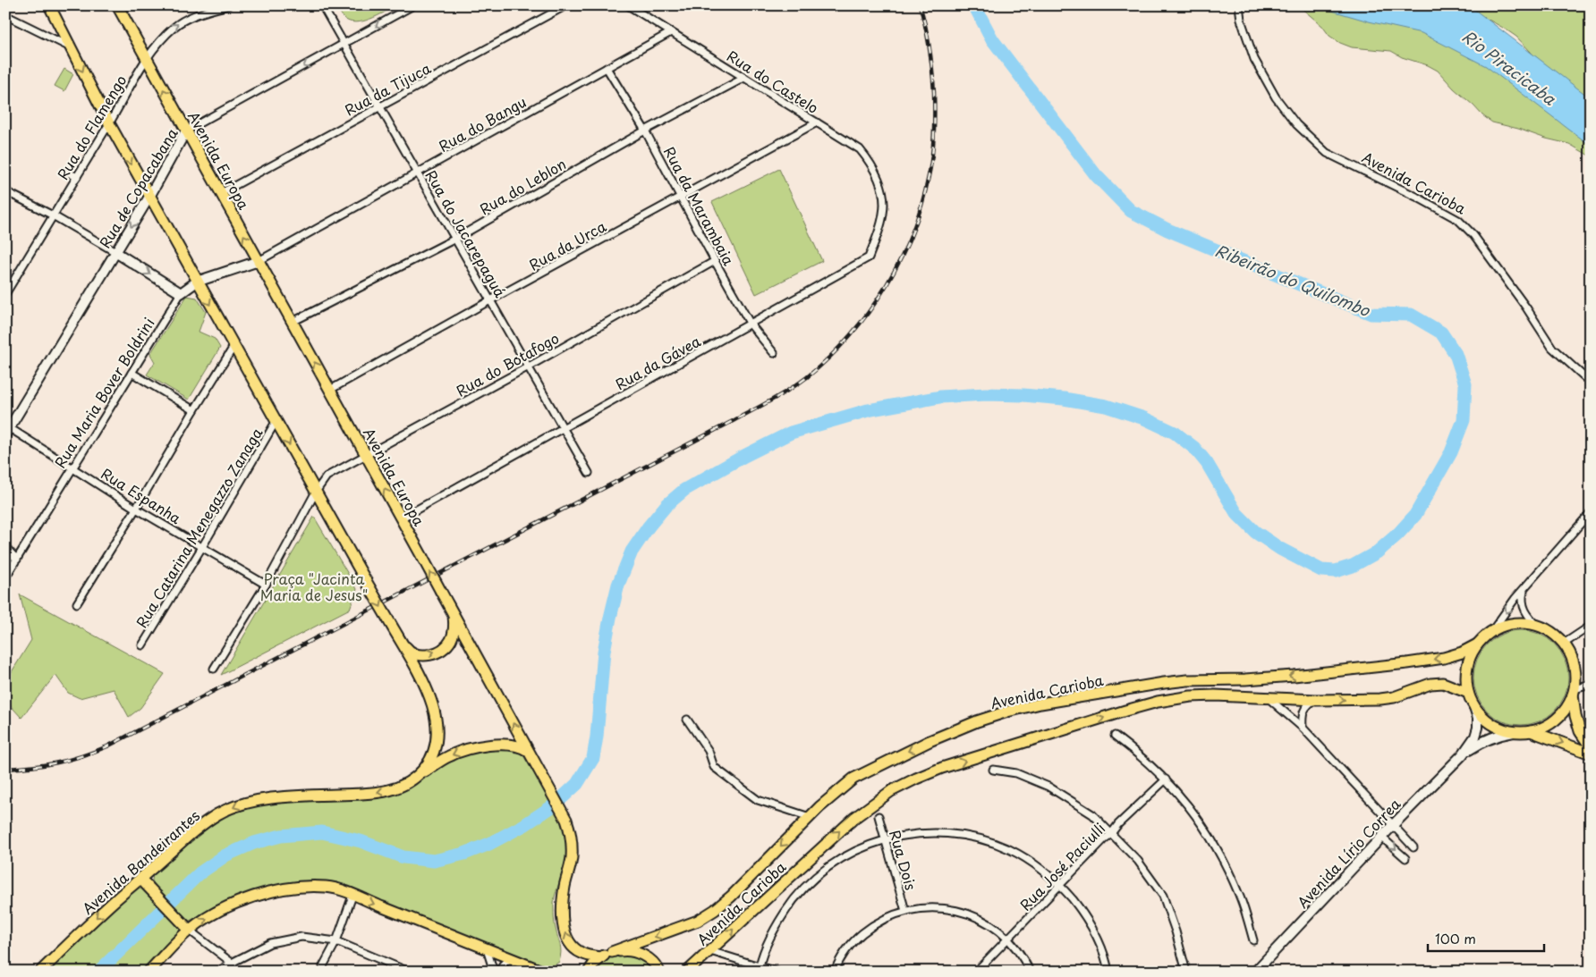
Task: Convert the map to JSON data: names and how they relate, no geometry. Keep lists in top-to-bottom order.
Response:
{
  "streets": {
    "main road": ["Avenida Europa", "Avenida Carioba", "Avenida Bandeirantes"],
    "street": [
      "Rua do Castelo",
      "Rua da Tijuca",
      "Rua do Bangu",
      "Rua do Flamengo",
      "Rua do Leblon",
      "Rua de Copacabana",
      "Rua da Marambaia",
      "Rua do Jacarepaguá",
      "Rua da Urca",
      "Rua da Gávea",
      "Rua do Botafogo",
      "Rua Maria Bover Boldrini",
      "Rua Espanha",
      "Rua Catarina Menegazzo Zanaga",
      "Avenida Lírio Correa",
      "Rua Dois",
      "Rua José Paciulli"
    ]
  },
  "crossings": [
    ["Rua do Castelo", "Rua do Bangu"],
    ["Rua do Castelo", "Rua do Leblon"],
    ["Rua do Castelo", "Rua da Urca"],
    ["Rua do Castelo", "Rua da Gávea"],
    ["Rua da Tijuca", "Avenida Europa"],
    ["Rua da Tijuca", "Rua do Jacarepaguá"],
    ["Rua do Bangu", "Avenida Europa"],
    ["Rua do Bangu", "Rua da Marambaia"],
    ["Rua do Bangu", "Rua do Jacarepaguá"],
    ["Rua do Bangu", "Rua Maria Bover Boldrini"],
    ["Rua do Flamengo", "Avenida Europa"],
    ["Avenida Europa", "Avenida Carioba"],
    ["Avenida Europa", "Rua do Leblon"],
    ["Avenida Europa", "Rua de Copacabana"],
    ["Avenida Europa", "Rua da Urca"],
    ["Avenida Europa", "Rua da Gávea"],
    ["Avenida Europa", "Rua do Botafogo"],
    ["Avenida Europa", "Rua Maria Bover Boldrini"],
    ["Avenida Carioba", "Avenida Lírio Correa"],
    ["Rua do Leblon", "Rua da Marambaia"],
    ["Rua do Leblon", "Rua do Jacarepaguá"],
    ["Rua de Copacabana", "Rua do Jacarepaguá"],
    ["Rua de Copacabana", "Rua Espanha"],
    ["Rua da Marambaia", "Rua da Urca"],
    ["Rua da Marambaia", "Rua da Gávea"],
    ["Rua da Marambaia", "Rua do Botafogo"],
    ["Rua do Jacarepaguá", "Rua da Urca"],
    ["Rua do Jacarepaguá", "Rua da Gávea"],
    ["Rua do Jacarepaguá", "Rua do Botafogo"],
    ["Rua do Botafogo", "Rua Espanha"],
    ["Rua Maria Bover Boldrini", "Rua Espanha"],
    ["Rua Espanha", "Rua Catarina Menegazzo Zanaga"]
  ],
  "one_way": ["Rua de Copacabana"],
  "water": ["Rio Piracicaba", "Ribeirão do Quilombo"],
  "parks": ["Praça \"Jacinta Maria de Jesus\""],
  "scale_bar": "100 m"
}
